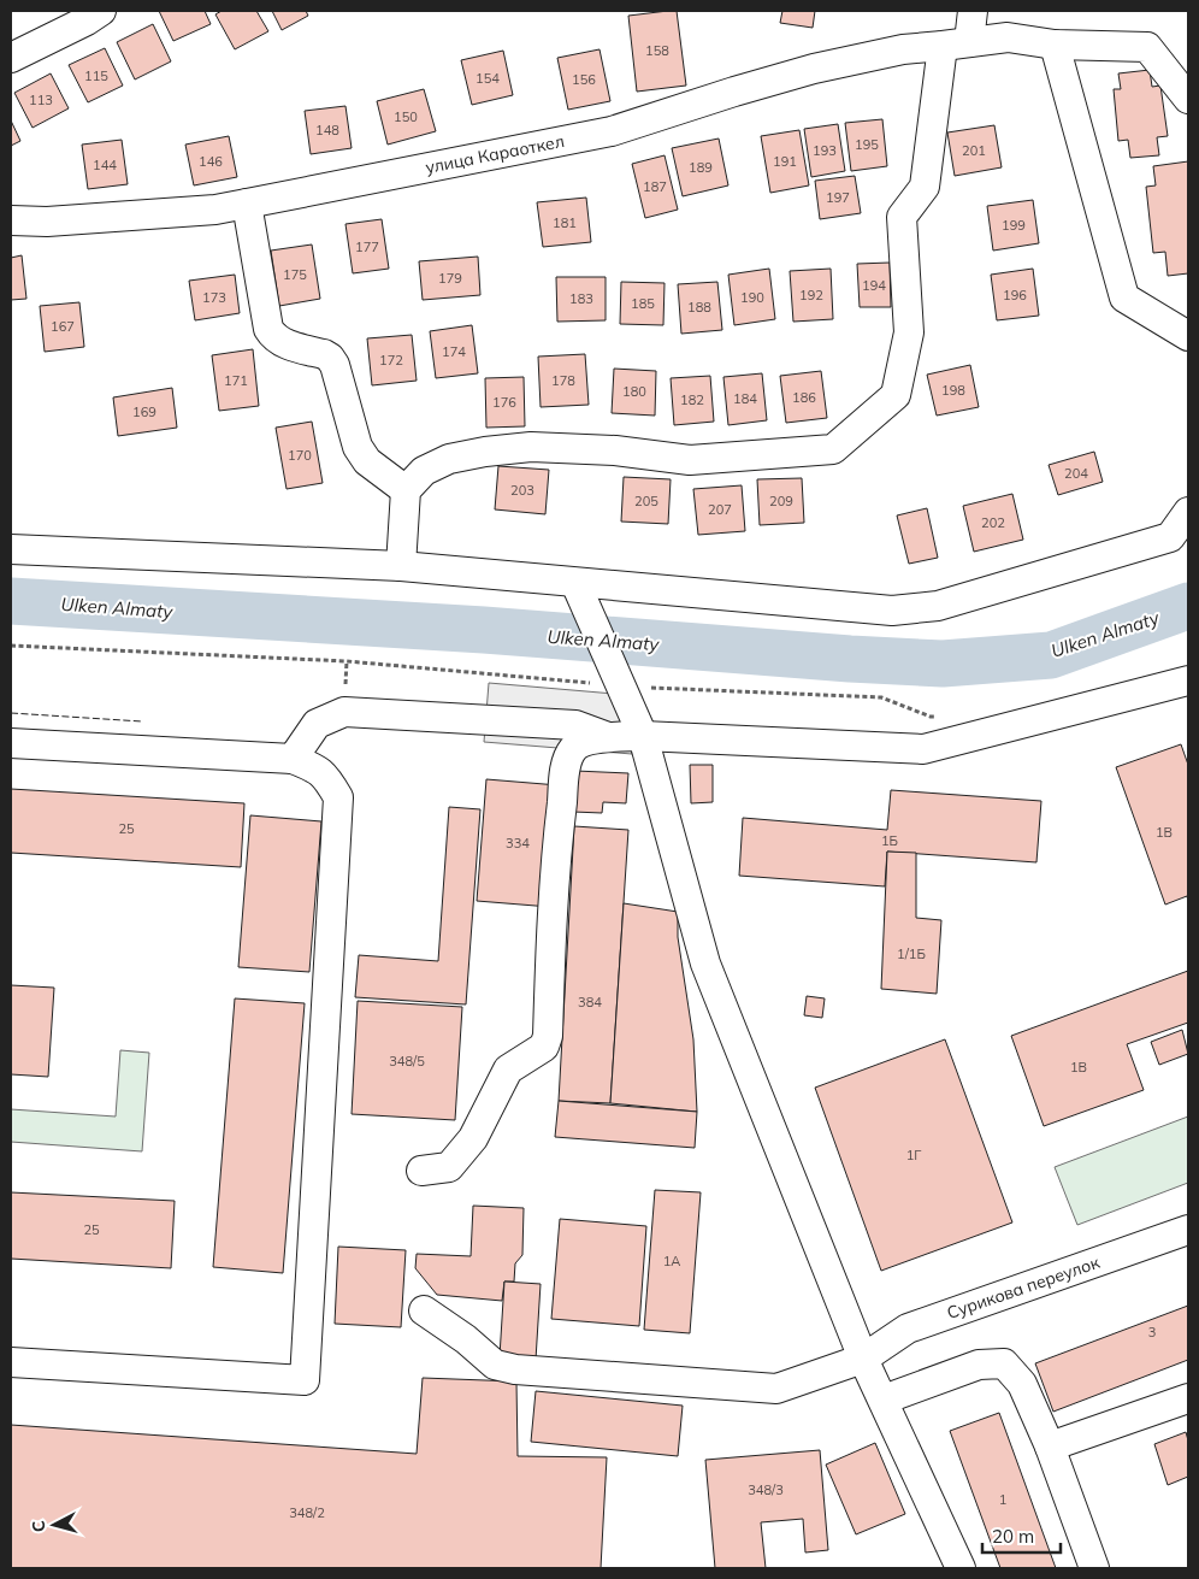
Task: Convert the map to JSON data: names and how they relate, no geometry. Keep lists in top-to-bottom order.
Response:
{
  "streets": {
    "street": ["улица Караоткел", "Сурикова переулок"]
  },
  "water": ["Ulken Almaty"],
  "house_numbers": [
    "158",
    "115",
    "154",
    "156",
    "113",
    "150",
    "148",
    "195",
    "193",
    "201",
    "146",
    "191",
    "144",
    "189",
    "187",
    "197",
    "181",
    "199",
    "177",
    "175",
    "179",
    "194",
    "192",
    "196",
    "173",
    "190",
    "183",
    "185",
    "188",
    "167",
    "174",
    "172",
    "171",
    "178",
    "198",
    "180",
    "186",
    "184",
    "182",
    "176",
    "169",
    "170",
    "204",
    "203",
    "205",
    "209",
    "207",
    "202",
    "25",
    "1В",
    "1Б",
    "334",
    "1/1Б",
    "384",
    "348/5",
    "1В",
    "1Г",
    "25",
    "1А",
    "3",
    "348/3",
    "1",
    "348/2"
  ],
  "scale_bar": "20 m",
  "north": "left"
}
